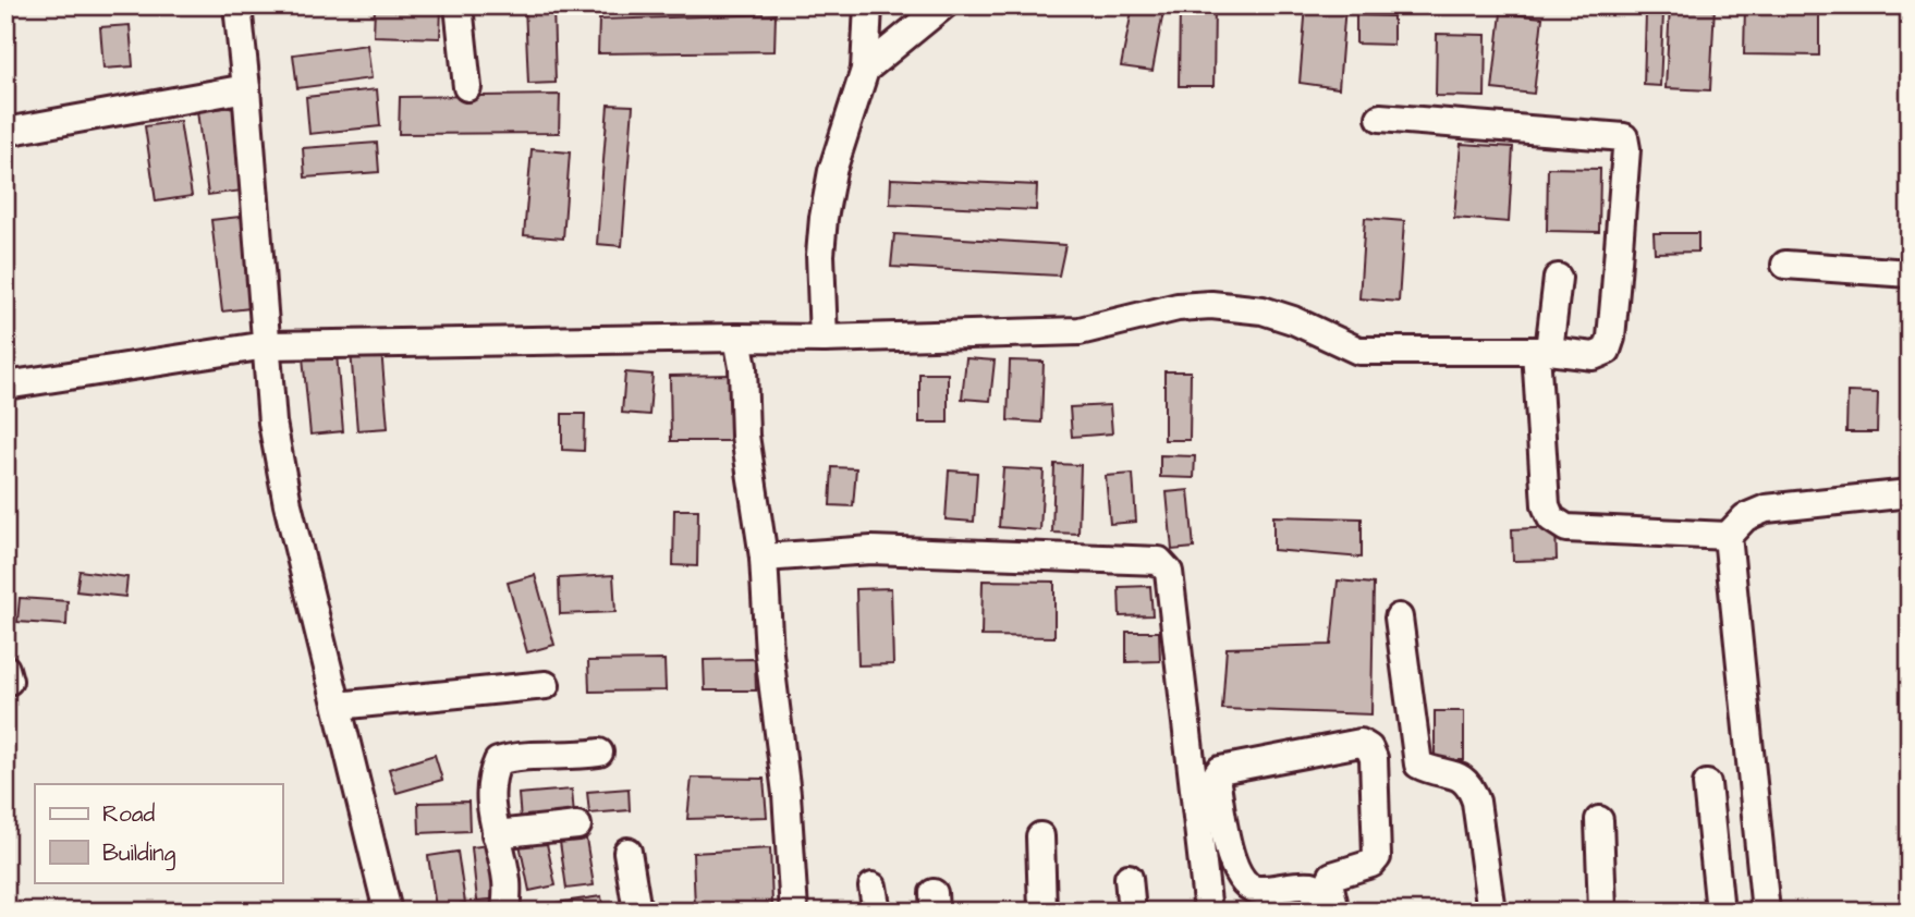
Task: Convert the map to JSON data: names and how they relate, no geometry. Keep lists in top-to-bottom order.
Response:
{
  "legend": ["Road", "Building"]
}
